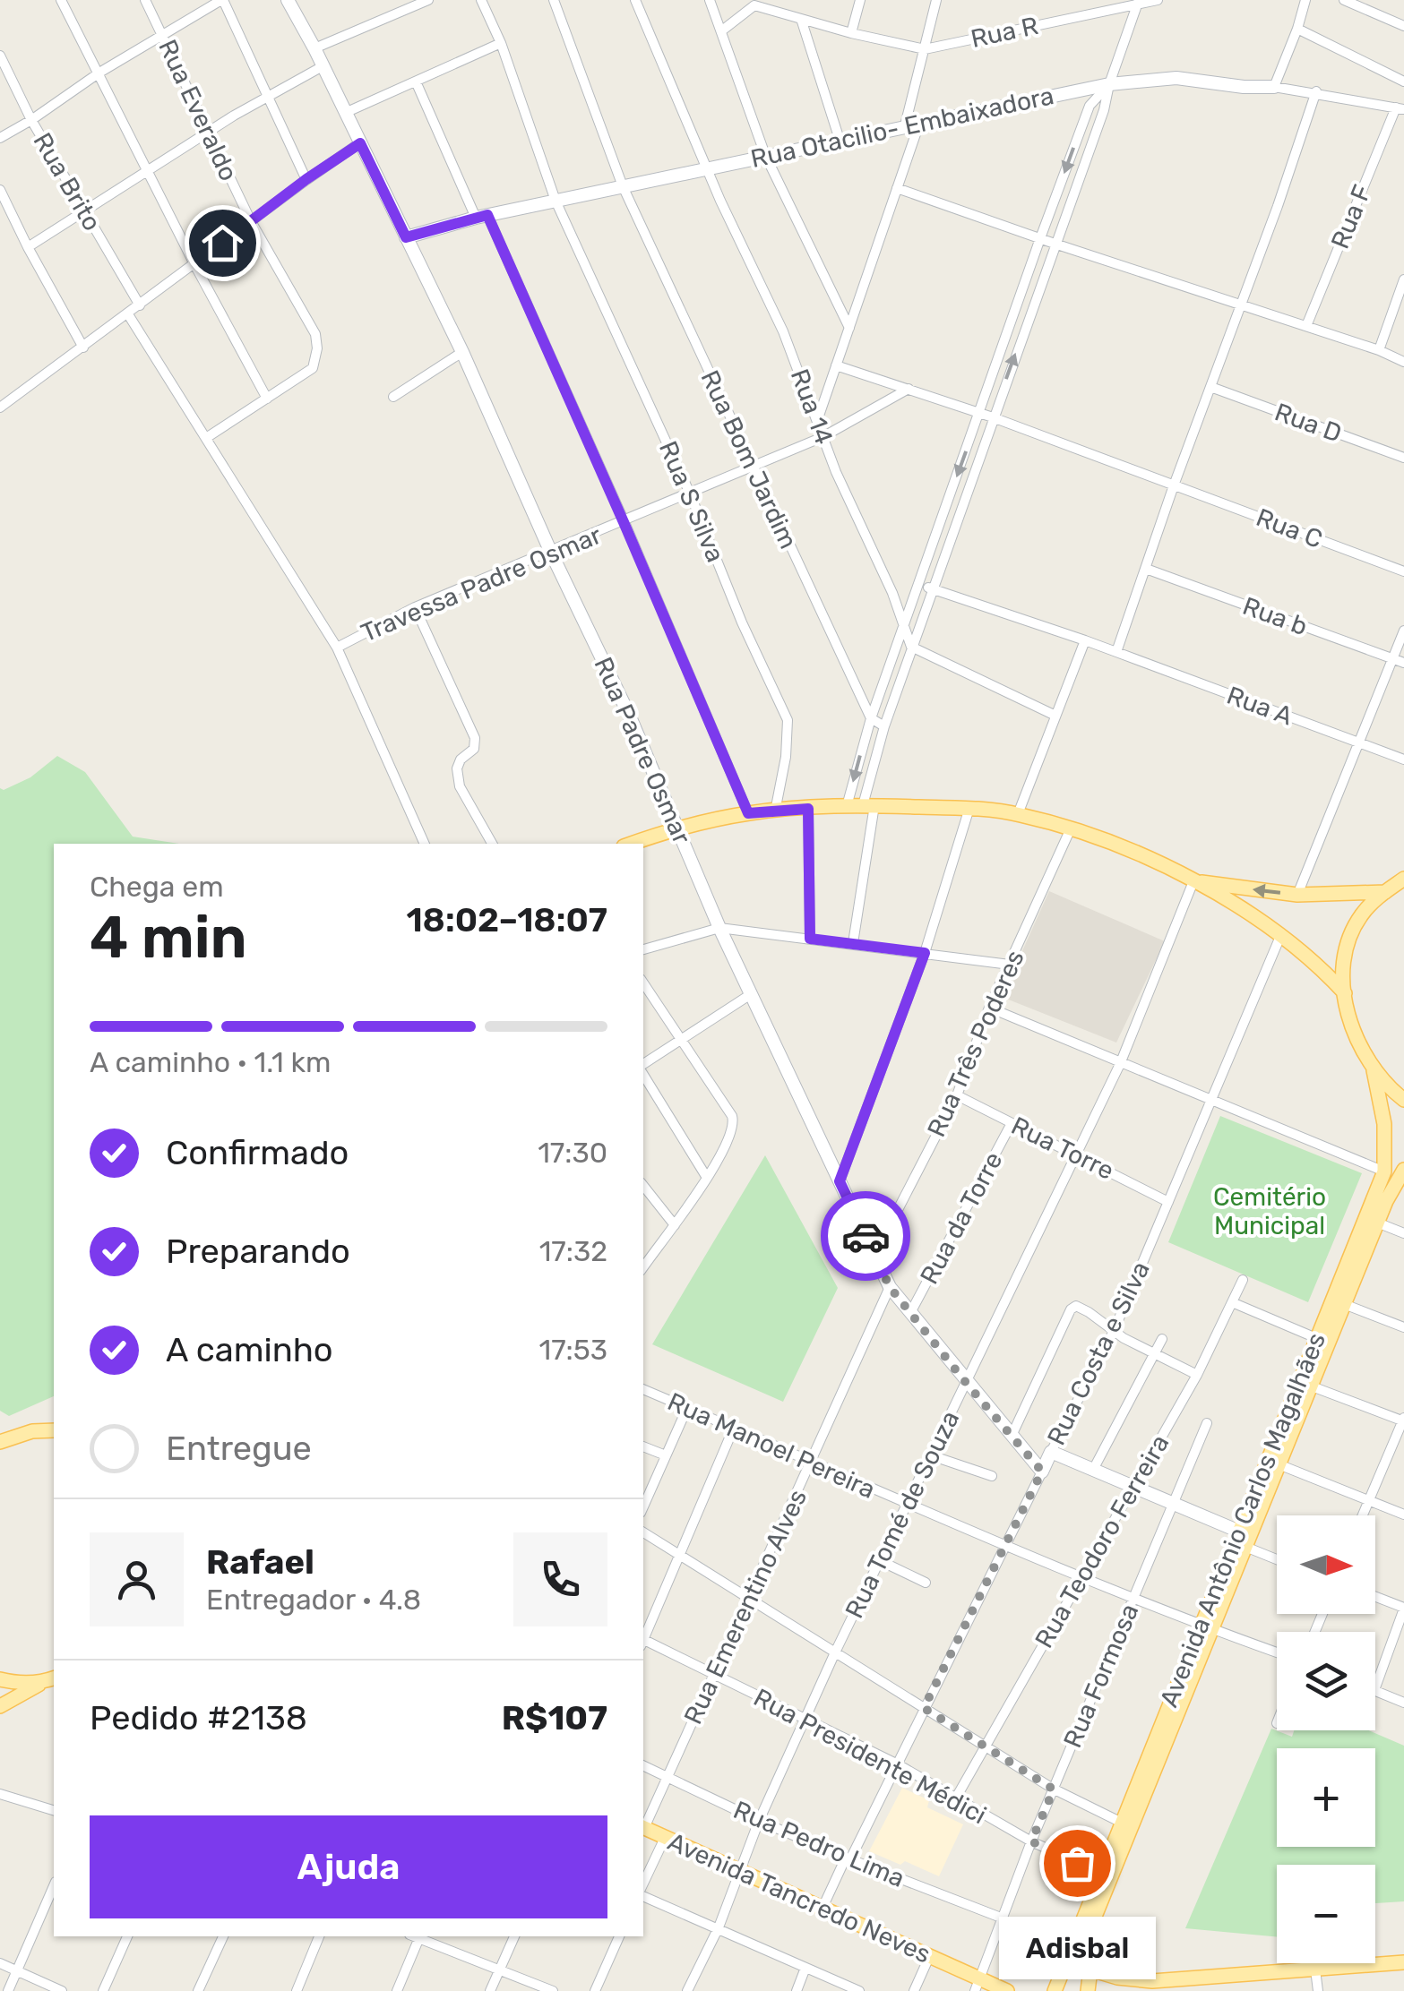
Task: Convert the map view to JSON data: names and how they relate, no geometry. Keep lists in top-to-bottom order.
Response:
{
  "streets": {
    "main road": ["Avenida Antônio Carlos Magalhães", "Avenida Tancredo Neves"],
    "street": [
      "Rua R",
      "Rua Everaldo",
      "Rua Otacilio- Embaixadora",
      "Rua Brito",
      "Rua F",
      "Rua 14",
      "Rua D",
      "Rua Bom Jardim",
      "Rua S Silva",
      "Rua C",
      "Travessa Padre Osmar",
      "Rua b",
      "Rua A",
      "Rua Padre Osmar",
      "Rua Três Poderes",
      "Rua Torre",
      "Rua da Torre",
      "Rua Costa e Silva",
      "Rua Manoel Pereira",
      "Rua Tomé de Souza",
      "Rua Teodoro Ferreira",
      "Rua Emerentino Alves",
      "Rua Formosa",
      "Rua Presidente Médici",
      "Rua Pedro Lima"
    ]
  },
  "crossings": [
    ["Rua Otacilio- Embaixadora", "Rua F"],
    ["Rua Otacilio- Embaixadora", "Rua 14"],
    ["Rua Otacilio- Embaixadora", "Rua Bom Jardim"],
    ["Rua Otacilio- Embaixadora", "Rua S Silva"],
    ["Rua Otacilio- Embaixadora", "Rua Padre Osmar"],
    ["Rua 14", "Travessa Padre Osmar"],
    ["Rua Bom Jardim", "Travessa Padre Osmar"],
    ["Rua S Silva", "Travessa Padre Osmar"],
    ["Rua C", "Travessa Padre Osmar"],
    ["Travessa Padre Osmar", "Rua Padre Osmar"],
    ["Rua Padre Osmar", "Rua Três Poderes"],
    ["Rua Padre Osmar", "Rua da Torre"],
    ["Rua Padre Osmar", "Rua Costa e Silva"],
    ["Rua Padre Osmar", "Rua Tomé de Souza"],
    ["Rua Padre Osmar", "Rua Emerentino Alves"],
    ["Rua Três Poderes", "Rua Torre"],
    ["Rua Torre", "Rua da Torre"],
    ["Rua Torre", "Rua Costa e Silva"],
    ["Rua Torre", "Rua Tomé de Souza"],
    ["Rua Costa e Silva", "Rua Manoel Pereira"],
    ["Rua Costa e Silva", "Rua Presidente Médici"],
    ["Rua Costa e Silva", "Rua Pedro Lima"],
    ["Rua Costa e Silva", "Avenida Tancredo Neves"],
    ["Rua Manoel Pereira", "Rua Tomé de Souza"],
    ["Rua Manoel Pereira", "Avenida Antônio Carlos Magalhães"],
    ["Rua Manoel Pereira", "Rua Teodoro Ferreira"],
    ["Rua Manoel Pereira", "Rua Emerentino Alves"],
    ["Rua Manoel Pereira", "Rua Formosa"],
    ["Rua Tomé de Souza", "Rua Presidente Médici"],
    ["Rua Tomé de Souza", "Rua Pedro Lima"],
    ["Rua Tomé de Souza", "Avenida Tancredo Neves"],
    ["Avenida Antônio Carlos Magalhães", "Rua Presidente Médici"],
    ["Rua Teodoro Ferreira", "Rua Presidente Médici"],
    ["Rua Emerentino Alves", "Rua Presidente Médici"],
    ["Rua Emerentino Alves", "Rua Pedro Lima"],
    ["Rua Formosa", "Rua Presidente Médici"],
    ["Rua Formosa", "Rua Pedro Lima"],
    ["Rua Formosa", "Avenida Tancredo Neves"]
  ],
  "parks": ["Cemitério Municipal"],
  "places": ["Adisbal"],
  "north": "right",
  "page": {
    "heading": ["4 min", "Chega em", "18:02–18:07"],
    "panel": [
      "Rafael",
      "Entregador · 4.8",
      "Pedido #2138",
      "R$107"
    ],
    "bar": "A caminho · 1.1 km",
    "list": [
      ["Confirmado", "17:30"],
      ["Preparando", "17:32"],
      ["A caminho", "17:53"],
      "Entregue"
    ],
    "map_buttons": ["+", "−"],
    "buttons": "Ajuda",
    "bubble": "Adisbal"
  }
}
